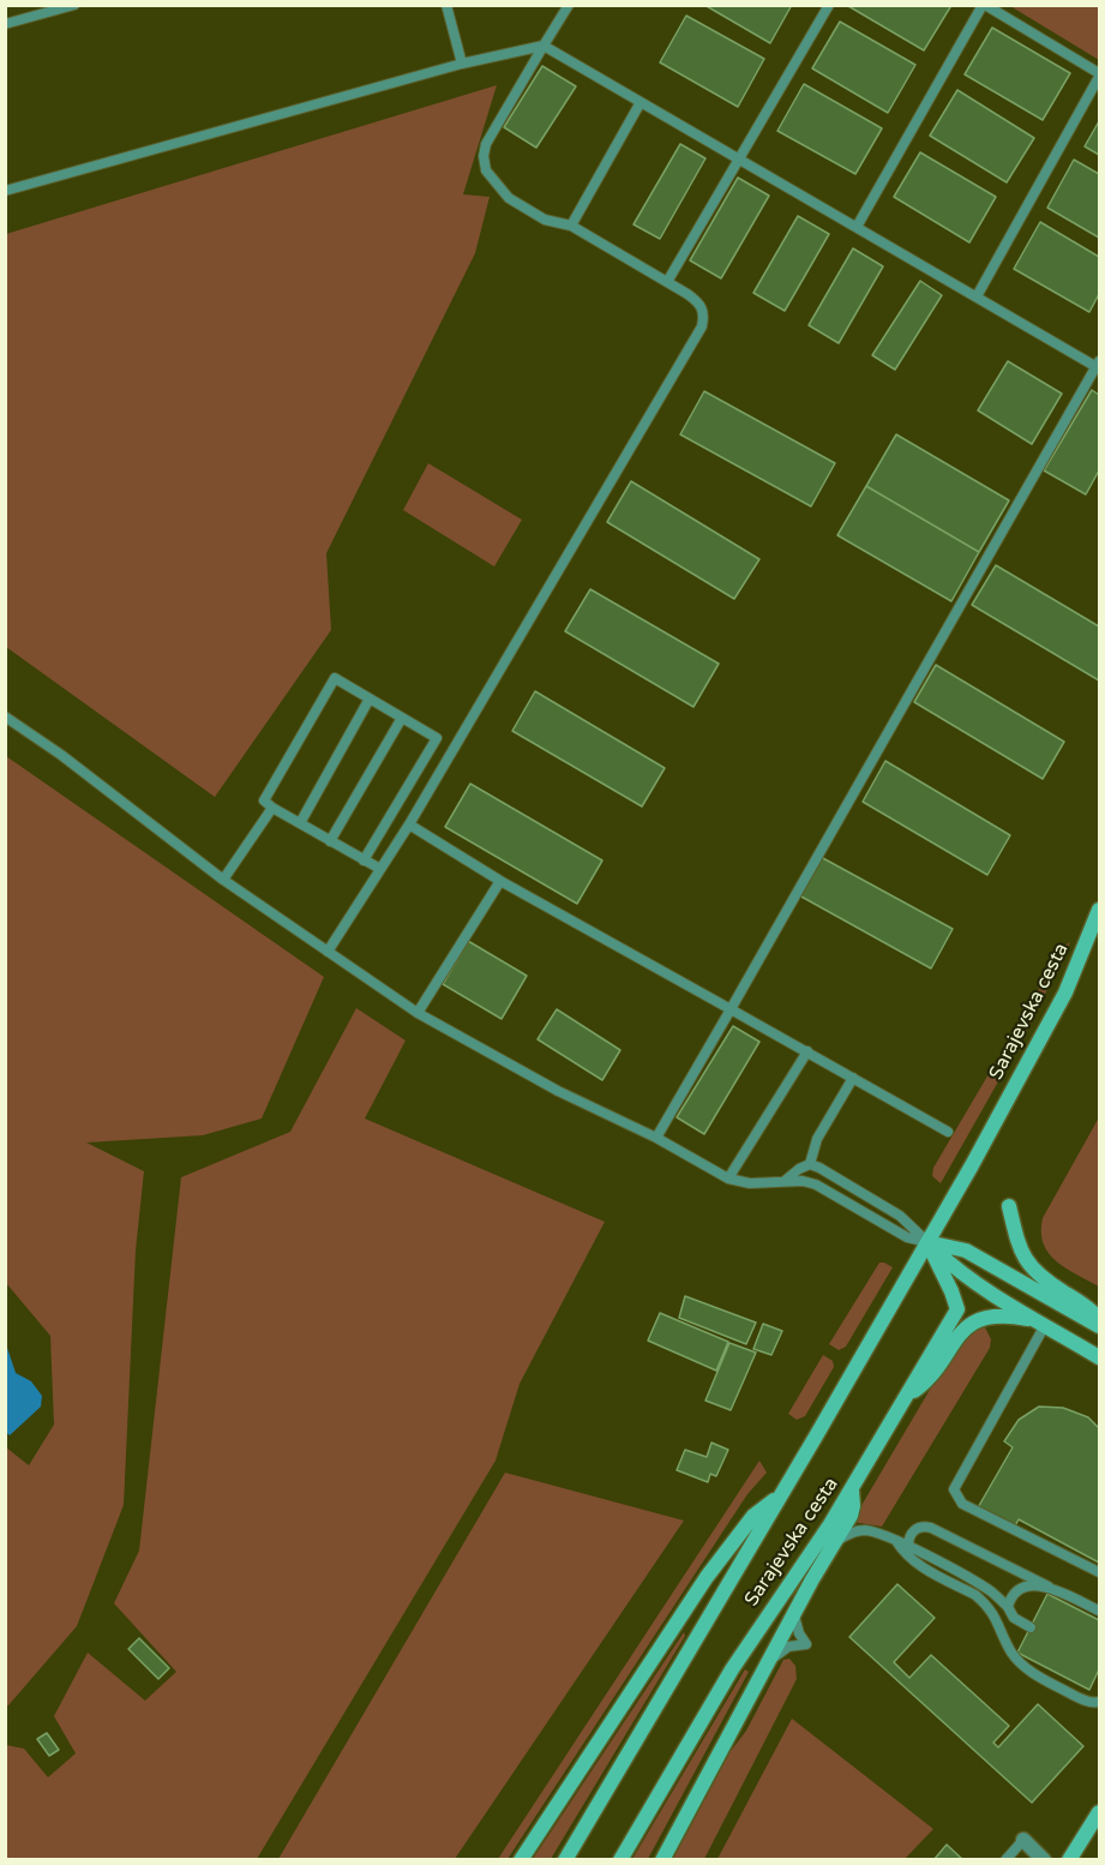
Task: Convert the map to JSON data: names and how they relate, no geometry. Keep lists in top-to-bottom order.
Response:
{
  "streets": {
    "main road": ["Sarajevska cesta"]
  }
}
